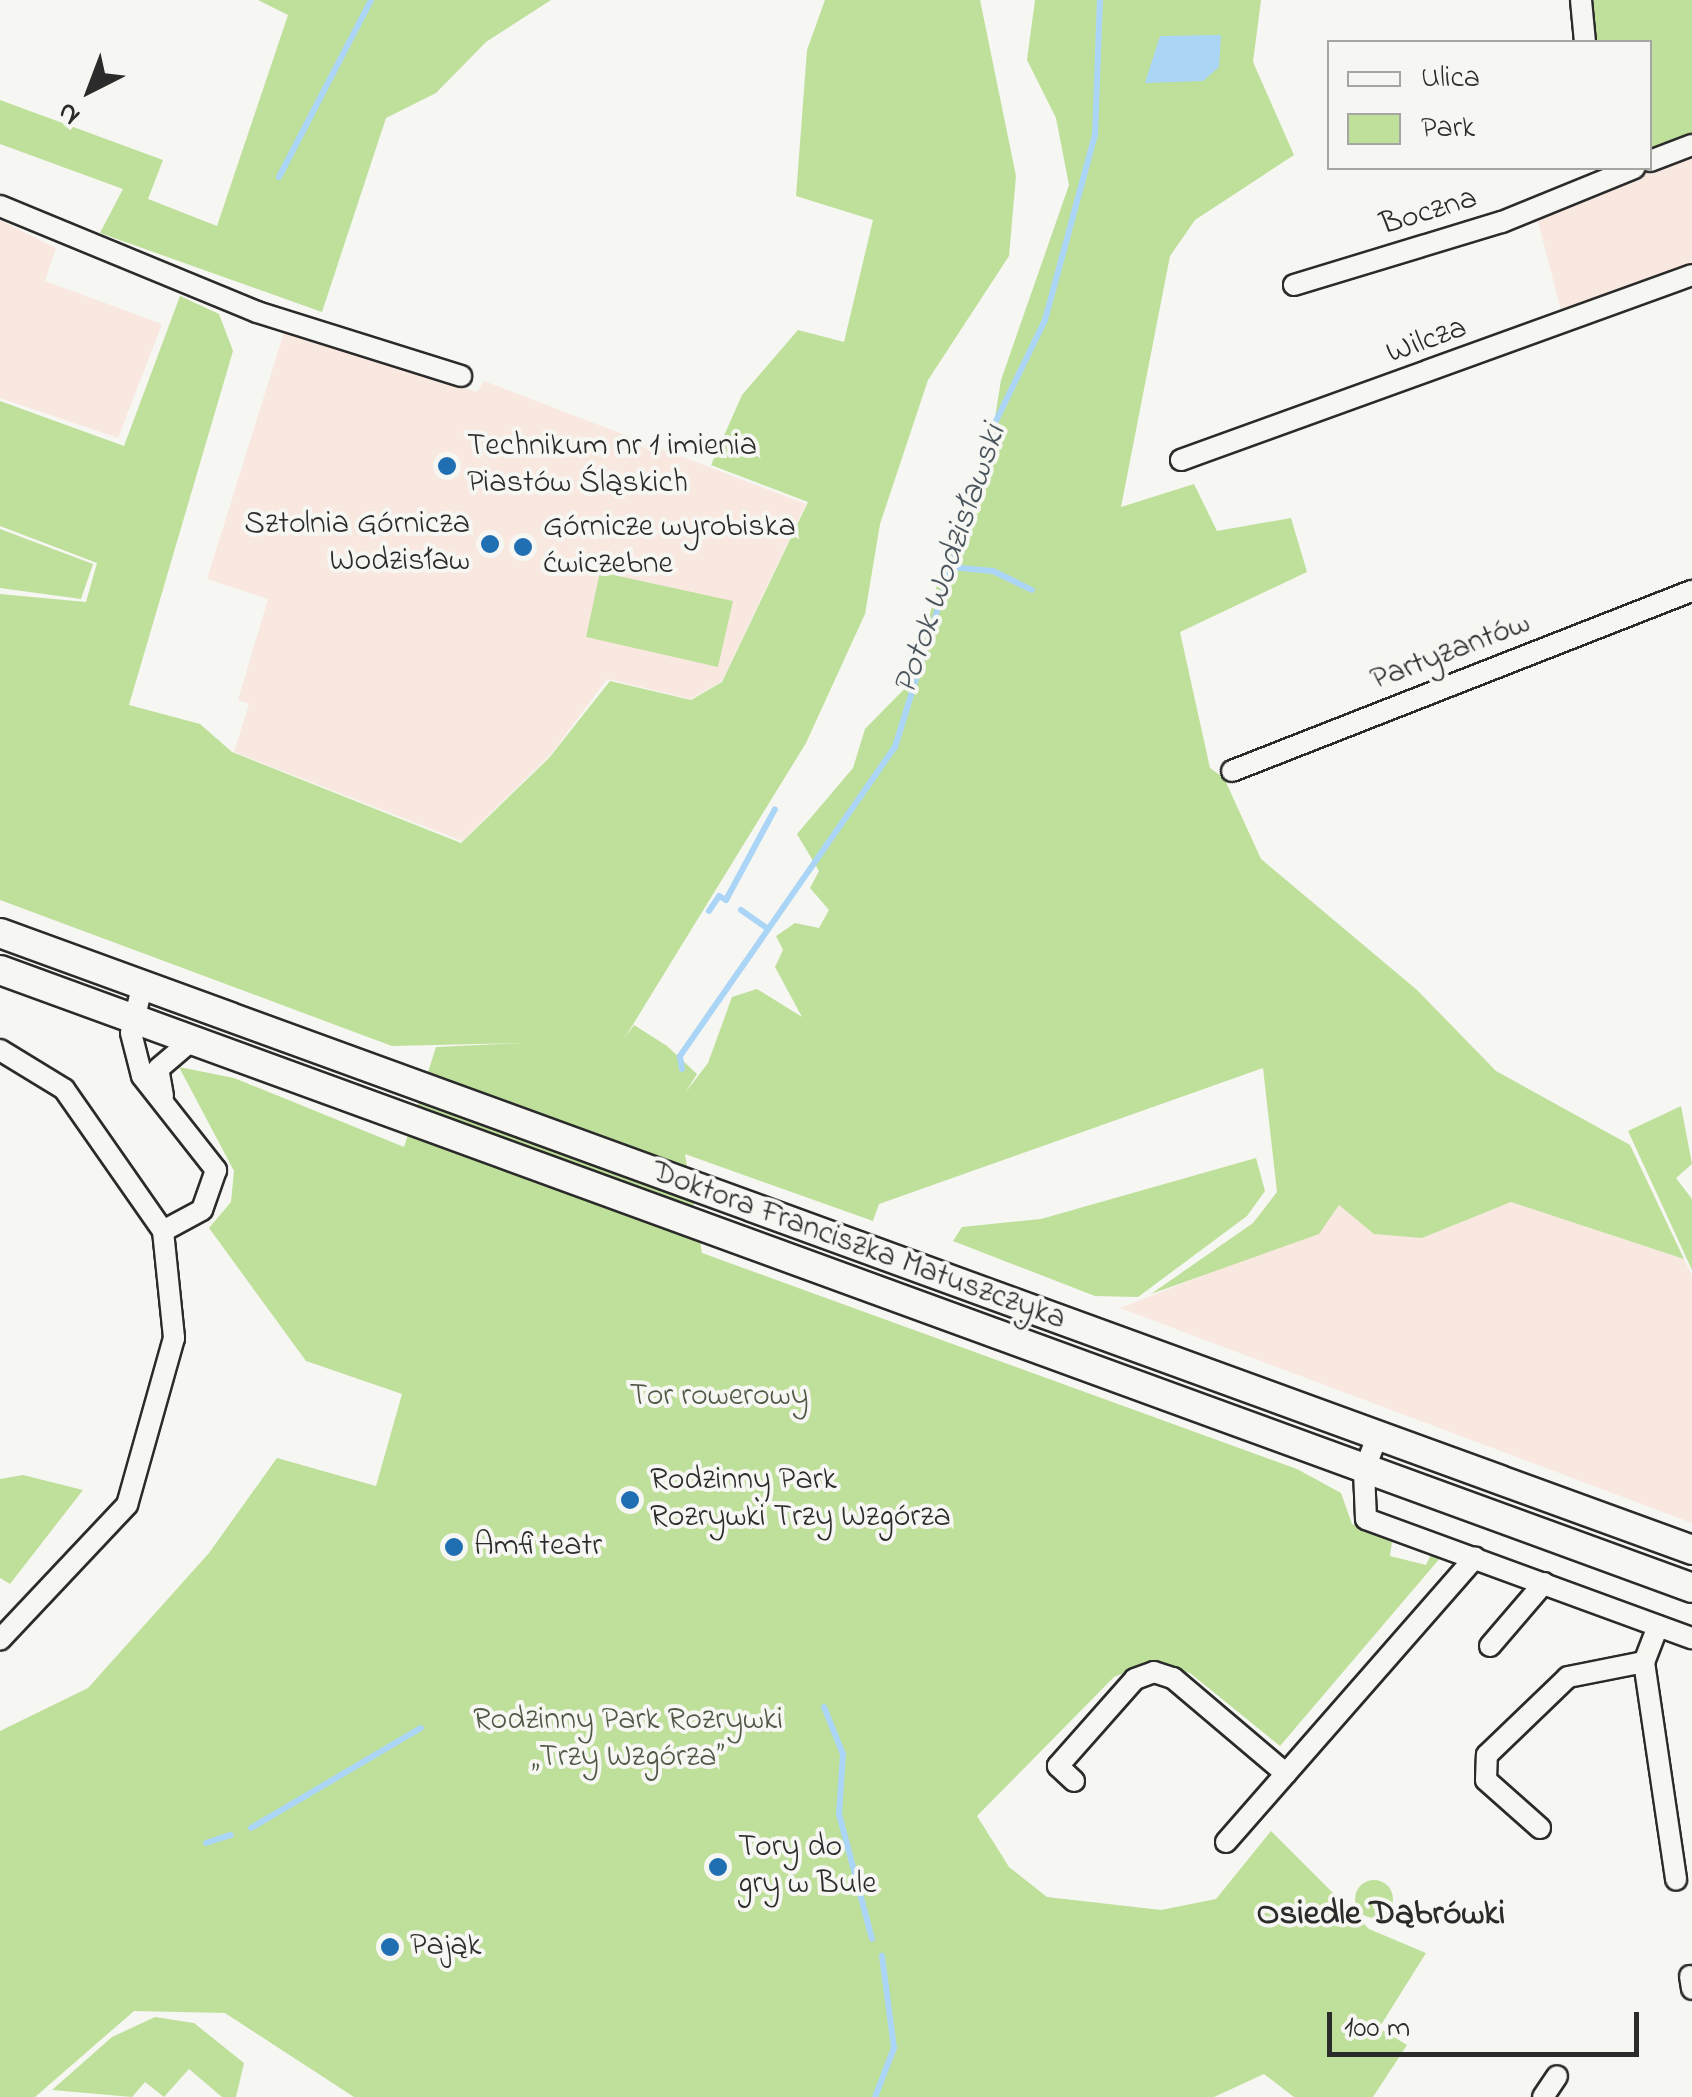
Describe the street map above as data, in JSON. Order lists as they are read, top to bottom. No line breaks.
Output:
{"streets":{"main road":["Doktora Franciszka Matuszczyka"],"street":["Boczna","Wilcza","Partyzantów"]},"districts":["Osiedle Dąbrówki"],"water":["Potok Wodzisławski"],"parks":["Tor rowerowy","Rodzinny Park Rozrywki „Trzy Wzgórza”"],"places":["Technikum nr 1 imienia Piastów Śląskich","Sztolnia Górnicza Wodzisław","Górnicze wyrobiska ćwiczebne","Rodzinny Park Rozrywki Trzy Wzgórza","Amfiteatr","Tory do gry w Bule","Pająk"],"legend":["Ulica","Park"],"scale_bar":"100 m","north":"bottom left"}
